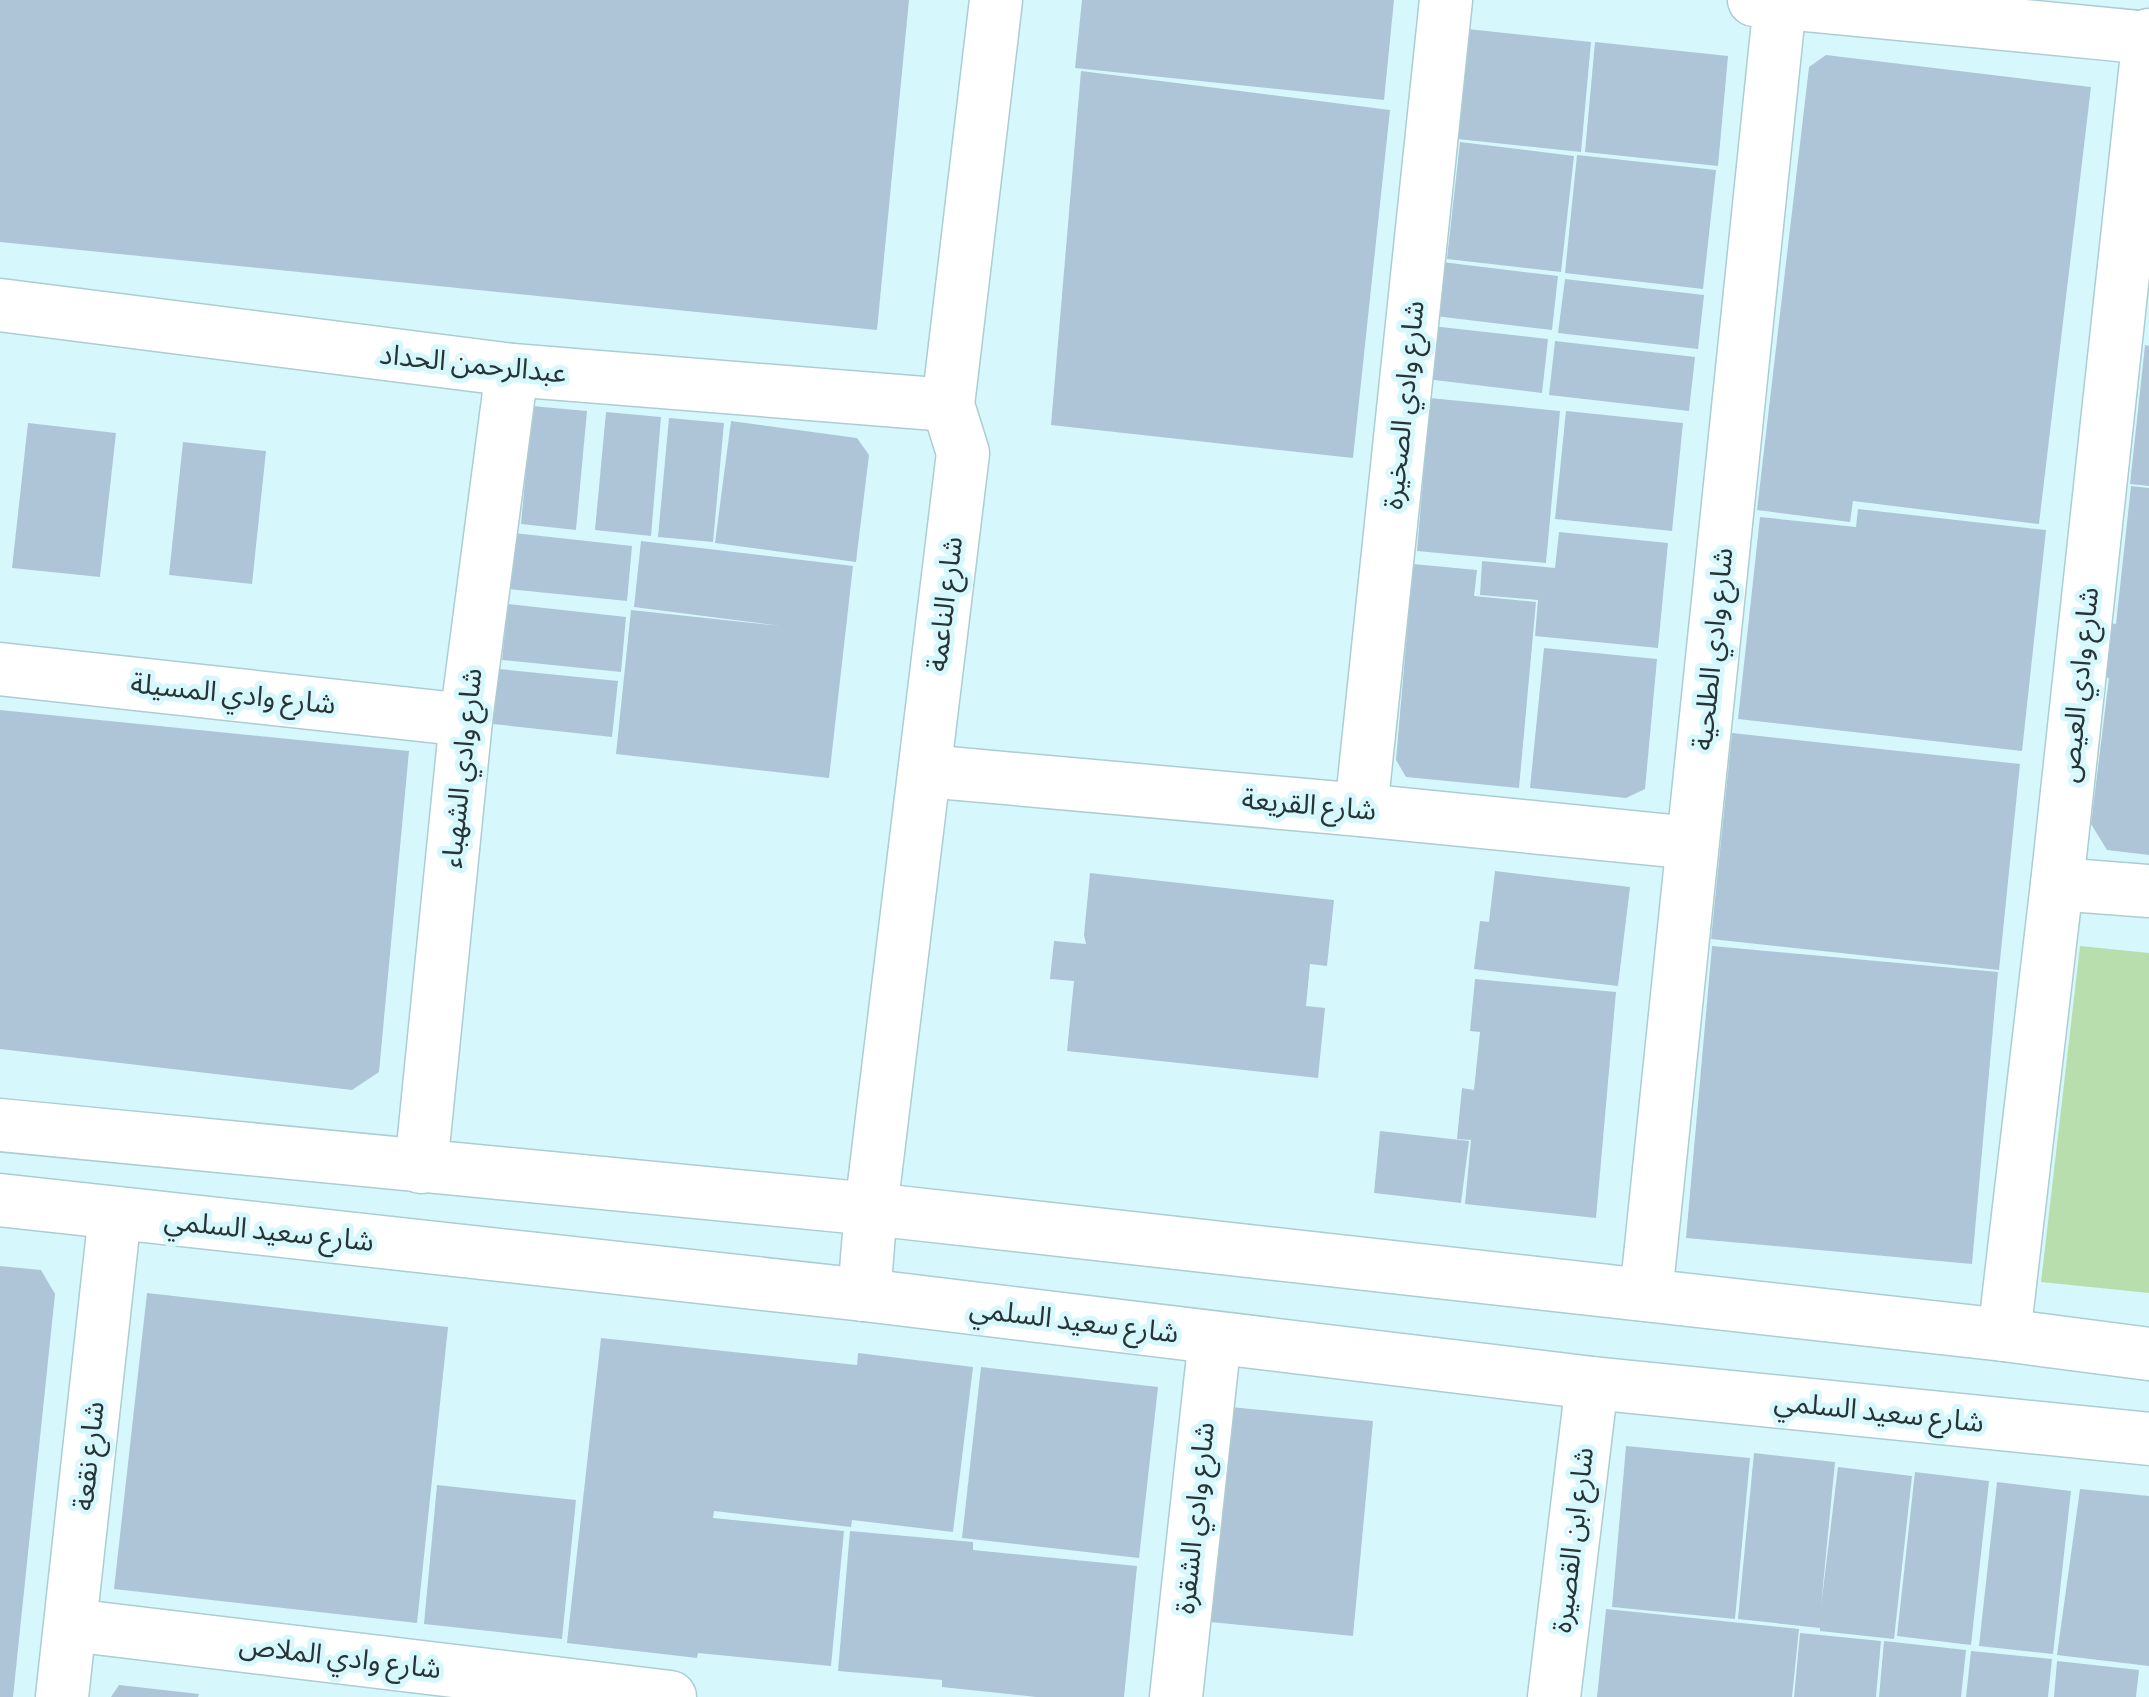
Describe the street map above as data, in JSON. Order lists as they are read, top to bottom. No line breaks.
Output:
{"streets":{"street":["عبدالرحمن الحداد","شارع وادي الصخيرة","شارع الناعمة","شارع وادي الطلحية","شارع وادي العيص","شارع وادي المسيلة","شارع وادي الشهباء","شارع القريعة","شارع سعيد السلمي","شارع نقعة","شارع وادي الشقرة","شارع ابن القصيرة","شارع وادي الملاص"]},"crossings":[["عبدالرحمن الحداد","شارع الناعمة"],["عبدالرحمن الحداد","شارع وادي الشهباء"],["شارع وادي الصخيرة","شارع القريعة"],["شارع الناعمة","شارع القريعة"],["شارع الناعمة","شارع سعيد السلمي"],["شارع وادي الطلحية","شارع القريعة"],["شارع وادي المسيلة","شارع وادي الشهباء"],["شارع سعيد السلمي","شارع نقعة"],["شارع سعيد السلمي","شارع وادي الشقرة"],["شارع سعيد السلمي","شارع ابن القصيرة"],["شارع نقعة","شارع وادي الملاص"]]}
